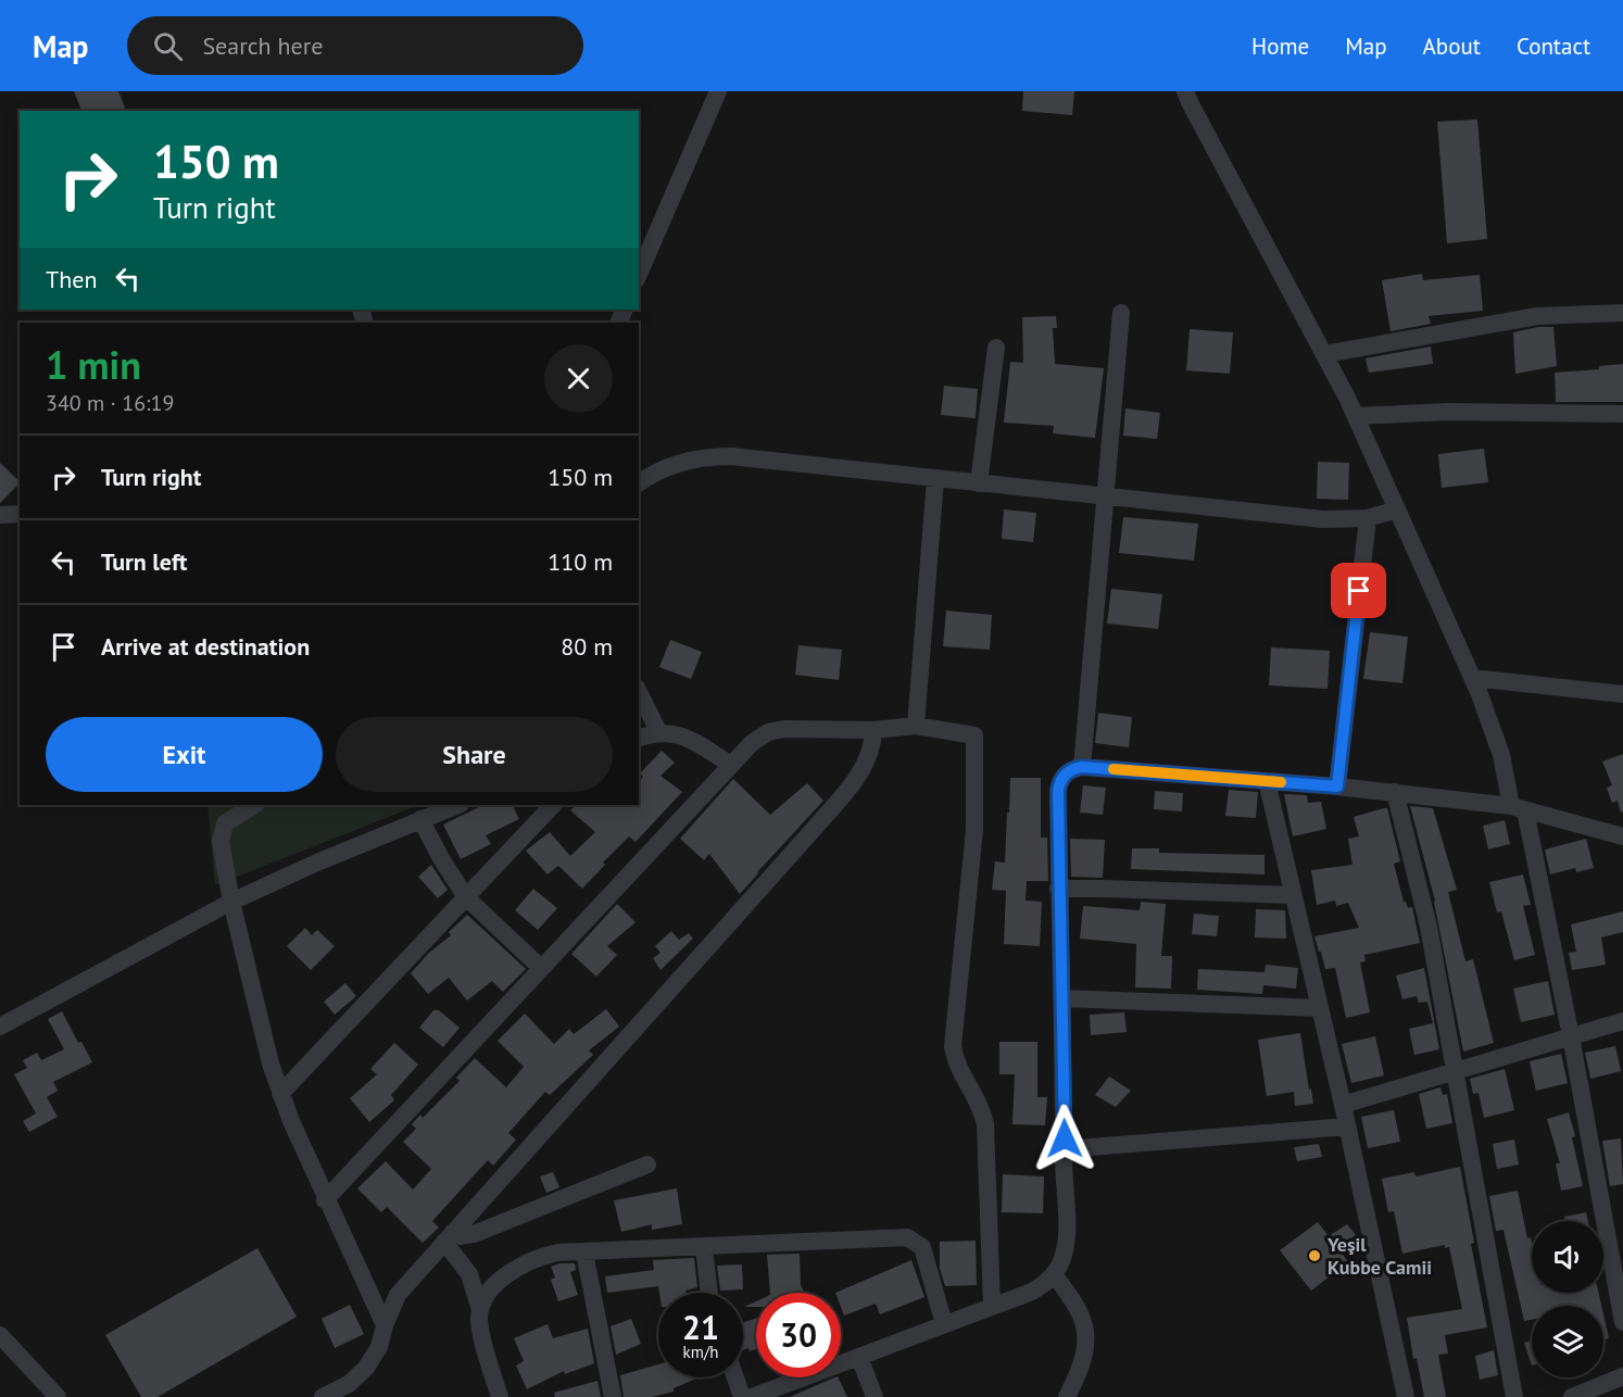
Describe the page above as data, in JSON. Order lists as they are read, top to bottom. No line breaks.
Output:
{"places":["Yeşil Kubbe Camii"],"page":{"header":"Map","search":"Search here","nav":["Home","Map","About","Contact"],"turn":["150 m","Turn right"],"then":"Then","heading":["1 min","340 m · 16:19"],"list":[{"name":"Turn right","value":"150 m"},{"name":"Turn left","value":"110 m"},{"name":"Arrive at destination","value":"80 m"}],"buttons":["Exit","Share"],"speed":"21 km/h","limit":"30"}}
